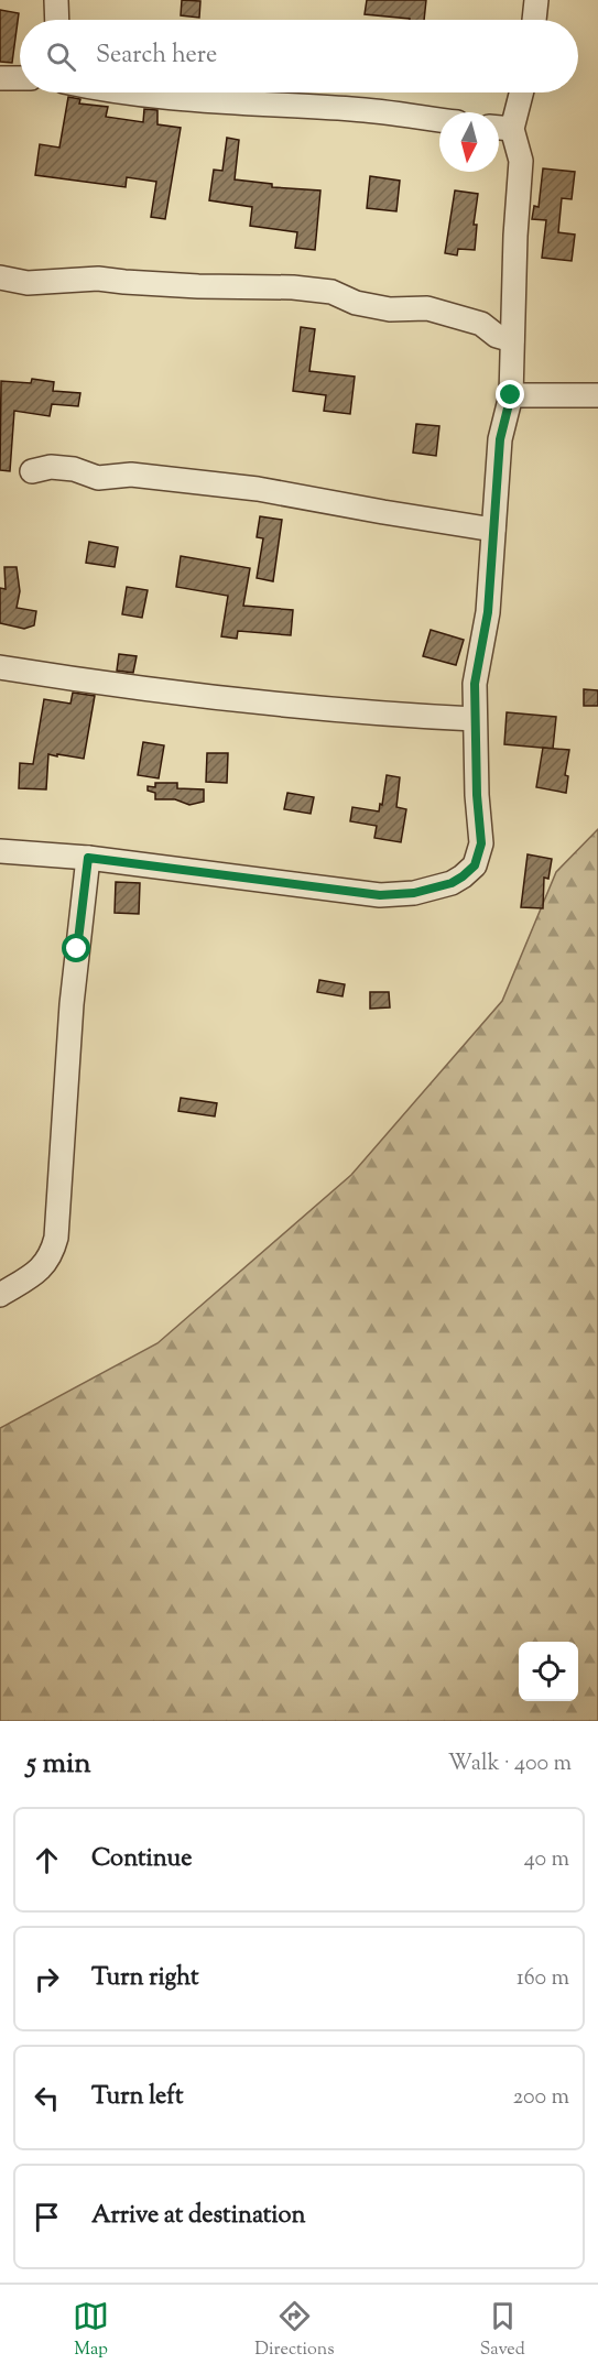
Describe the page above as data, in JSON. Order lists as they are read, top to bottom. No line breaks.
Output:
{"north":"bottom","page":{"search":"Search here","heading":["5 min","Walk · 400 m"],"list":[["Continue","40 m"],["Turn right","160 m"],["Turn left","200 m"],"Arrive at destination"],"nav":["Map","Directions","Saved"]}}
